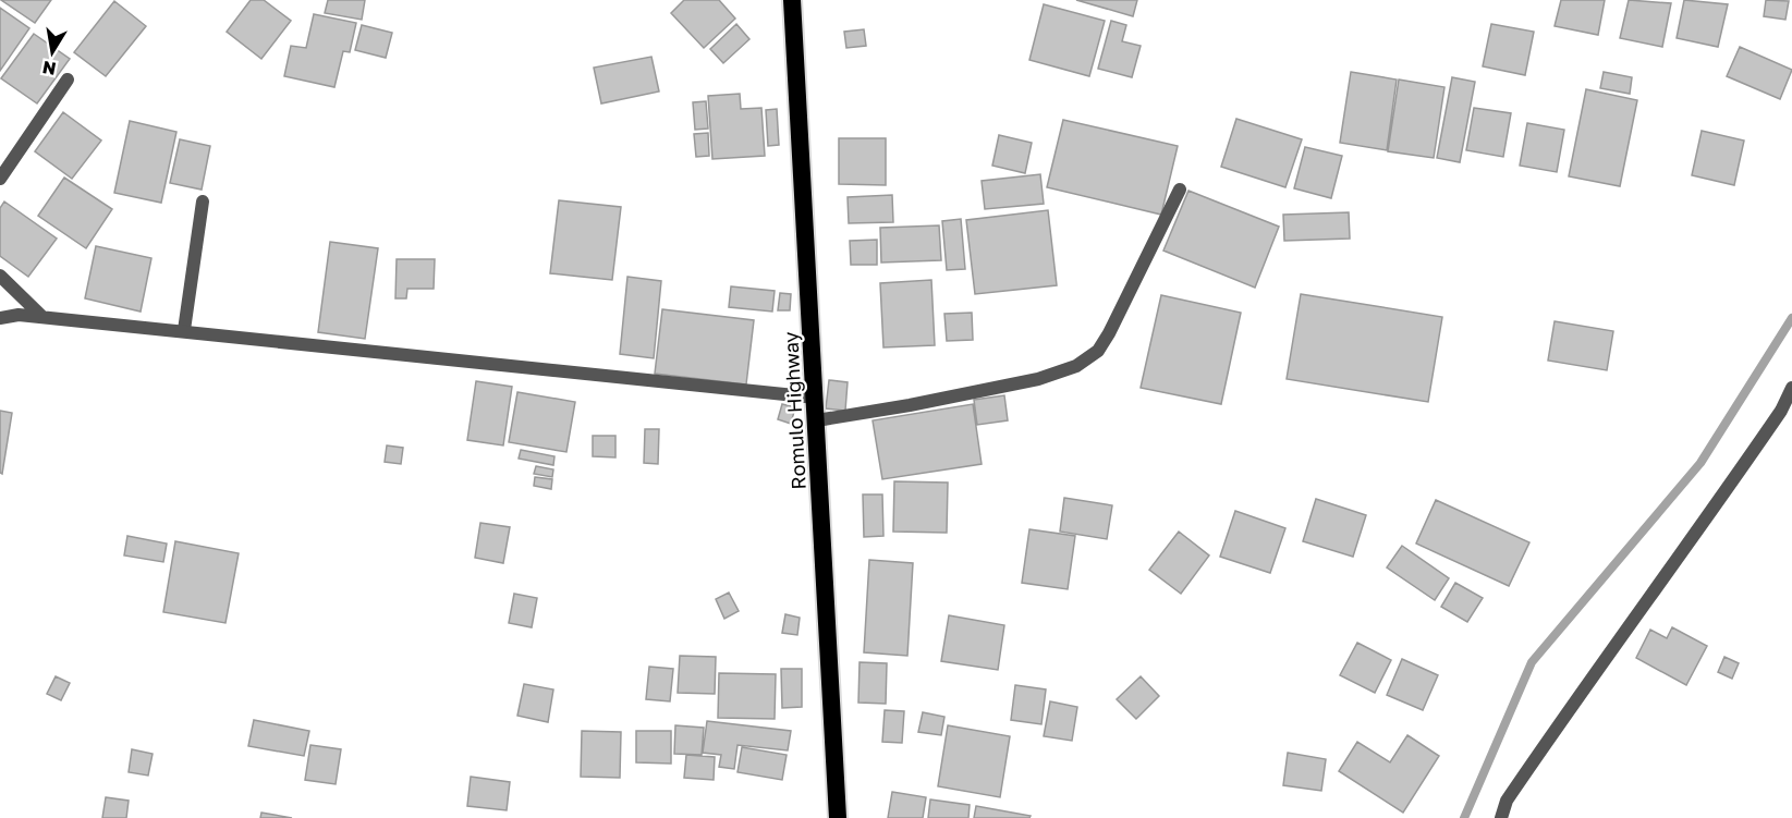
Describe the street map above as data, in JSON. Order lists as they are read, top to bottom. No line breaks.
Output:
{"streets":{"highway":["Romulo Highway"]},"north":"bottom"}
